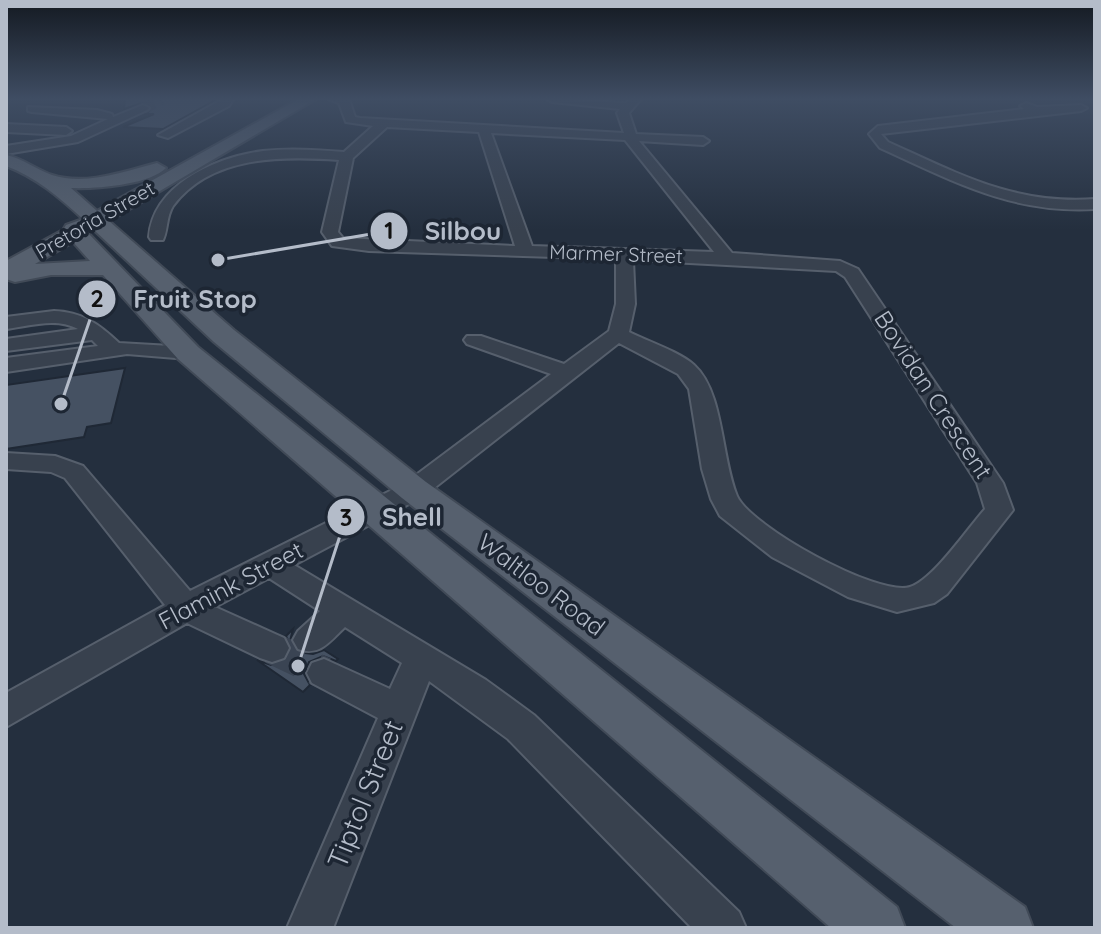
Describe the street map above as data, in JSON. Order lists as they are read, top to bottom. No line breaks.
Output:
{"streets":{"main road":["Pretoria Street","Waltloo Road"],"street":["Marmer Street","Bovidan Crescent","Flamink Street","Tiptol Street"]},"crossings":[["Pretoria Street","Waltloo Road"],["Marmer Street","Bovidan Crescent"],["Bovidan Crescent","Flamink Street"],["Waltloo Road","Flamink Street"]],"places":["Silbou","Fruit Stop","Shell"]}
